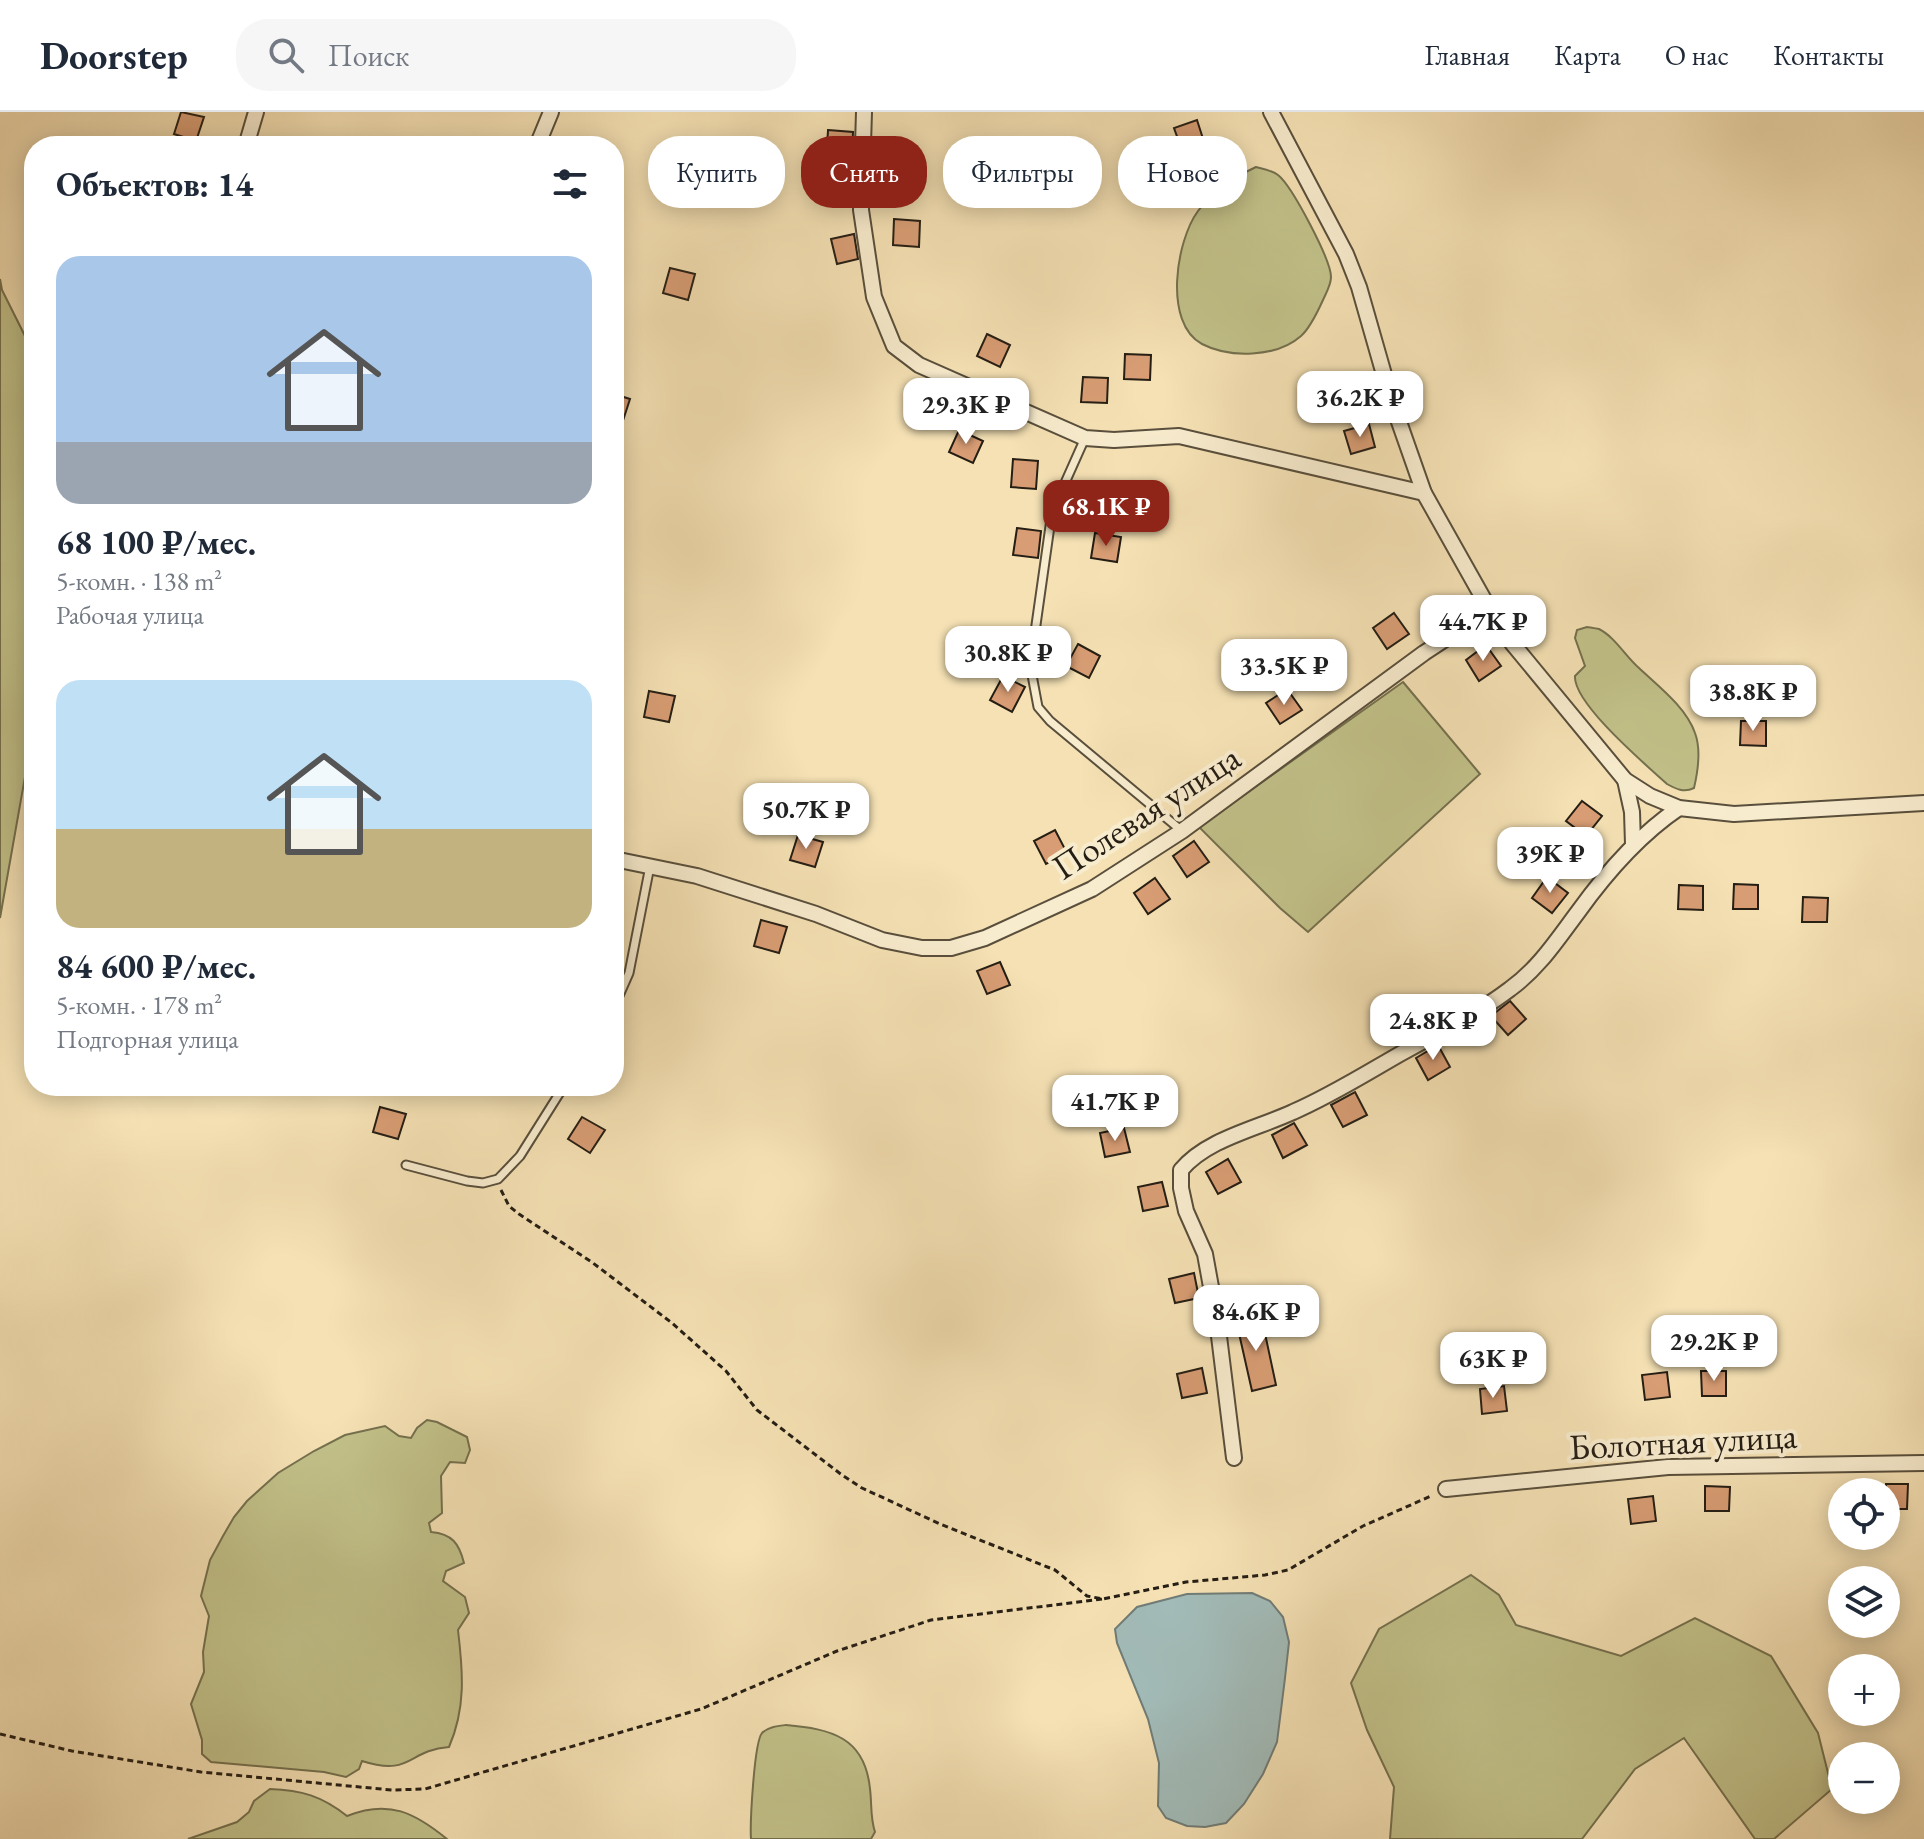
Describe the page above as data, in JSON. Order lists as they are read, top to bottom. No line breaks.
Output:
{"streets":{"street":["Полевая улица","Болотная улица"]},"page":{"header":"Doorstep","search":"Поиск","nav":["Главная","Карта","О нас","Контакты"],"chip":["Купить","Снять","Фильтры","Новое"],"heading":"Объектов: 14","list":[{"name":"68 100 ₽/мес.","note":"5-комн. · 138 m² · Рабочая улица"},{"name":"84 600 ₽/мес.","note":"5-комн. · 178 m² · Подгорная улица"}],"price":["36.2K ₽","29.3K ₽","68.1K ₽","44.7K ₽","30.8K ₽","33.5K ₽","38.8K ₽","50.7K ₽","39K ₽","24.8K ₽","41.7K ₽","84.6K ₽","29.2K ₽","63K ₽"],"map_buttons":["+","−"]}}
